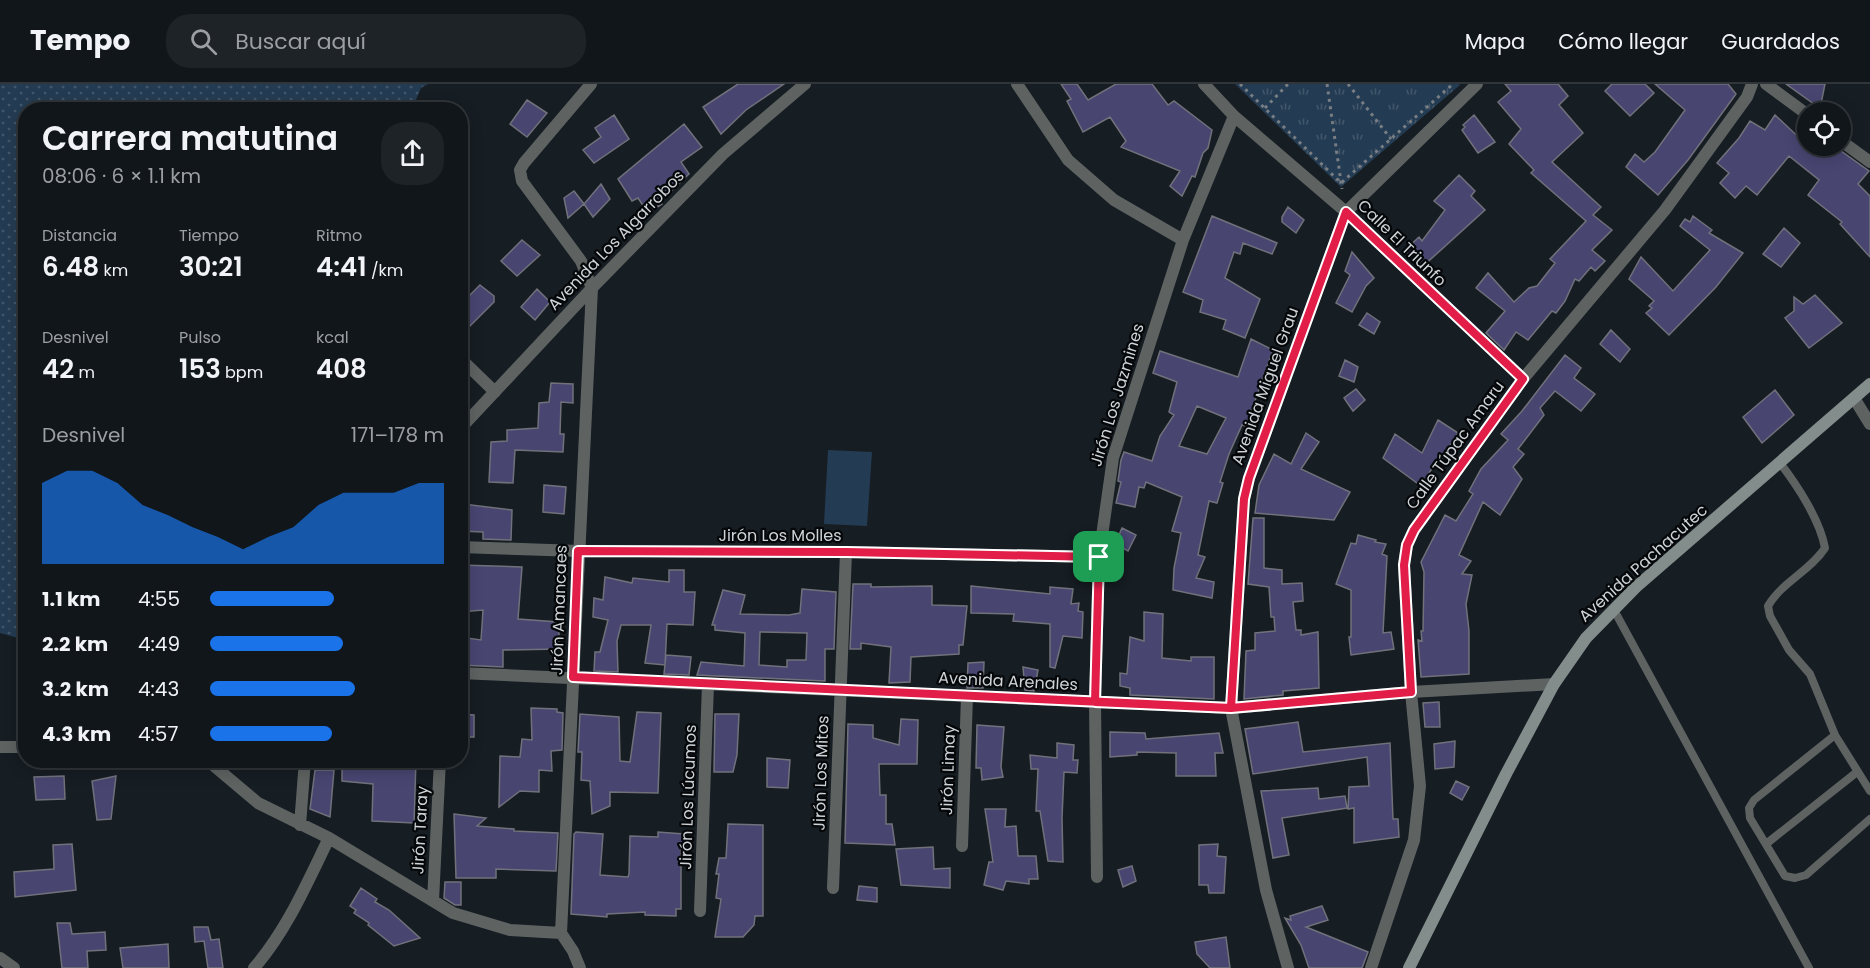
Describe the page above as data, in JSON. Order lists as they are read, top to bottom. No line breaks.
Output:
{"streets":{"main road":["Avenida Pachacutec"],"street":["Avenida Los Algarrobos","Calle El Triunfo","Avenida Miguel Grau","Jirón Los Jazmines","Calle Túpac Amaru","Jirón Los Molles","Jirón Amancaes","Avenida Arenales","Jirón Limay","Jirón Los Mitos","Jirón Los Lúcumos","Jirón Taray"]},"crossings":[["Avenida Los Algarrobos","Jirón Amancaes"],["Calle El Triunfo","Avenida Miguel Grau"],["Calle El Triunfo","Jirón Los Jazmines"],["Calle El Triunfo","Calle Túpac Amaru"],["Avenida Miguel Grau","Avenida Arenales"],["Jirón Los Jazmines","Jirón Los Molles"],["Jirón Los Jazmines","Avenida Arenales"],["Calle Túpac Amaru","Avenida Arenales"],["Jirón Los Molles","Jirón Amancaes"],["Jirón Los Molles","Jirón Los Mitos"],["Avenida Pachacutec","Avenida Arenales"],["Jirón Amancaes","Avenida Arenales"],["Avenida Arenales","Jirón Limay"],["Avenida Arenales","Jirón Los Mitos"],["Avenida Arenales","Jirón Los Lúcumos"]],"page":{"header":"Tempo","search":"Buscar aquí","nav":["Mapa","Cómo llegar","Guardados"],"heading":["Carrera matutina","08:06 · 6 × 1.1 km"],"stats":[["Distancia","6.48 km"],["Tiempo","30:21"],["Ritmo","4:41 /km"],["Desnivel","42 m"],["Pulso","153 bpm"],["kcal","408"]],"chart":["Desnivel","171–178 m"],"list":[{"name":"1.1 km","note":"4:55"},{"name":"2.2 km","note":"4:49"},{"name":"3.2 km","note":"4:43"},{"name":"4.3 km","note":"4:57"}]}}
